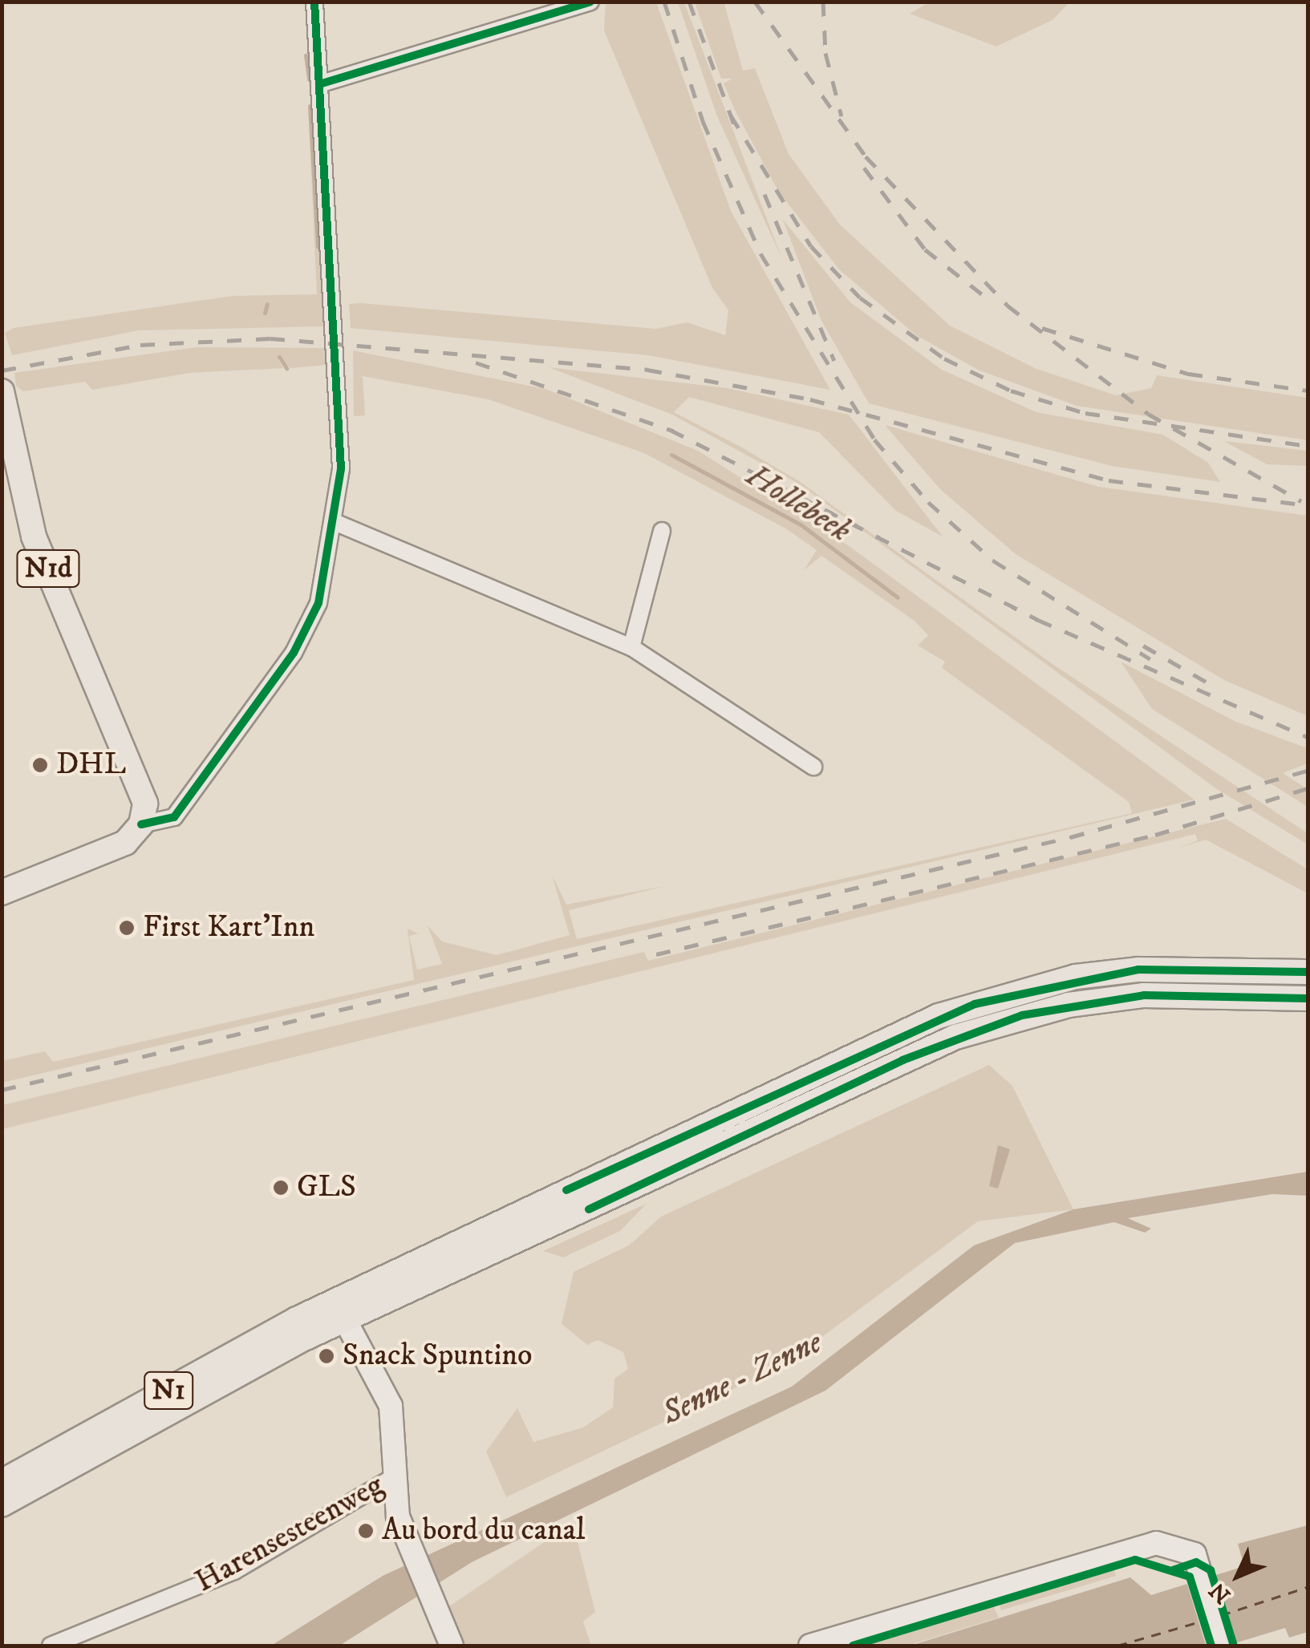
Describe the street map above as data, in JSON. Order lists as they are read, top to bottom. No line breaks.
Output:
{"streets":{"main road":["N1d","N1"],"street":["Harensesteenweg"]},"water":["Hollebeek","Senne - Zenne"],"places":["DHL","First Kart'Inn","GLS","Snack Spuntino","Au bord du canal"],"north":"bottom left"}
